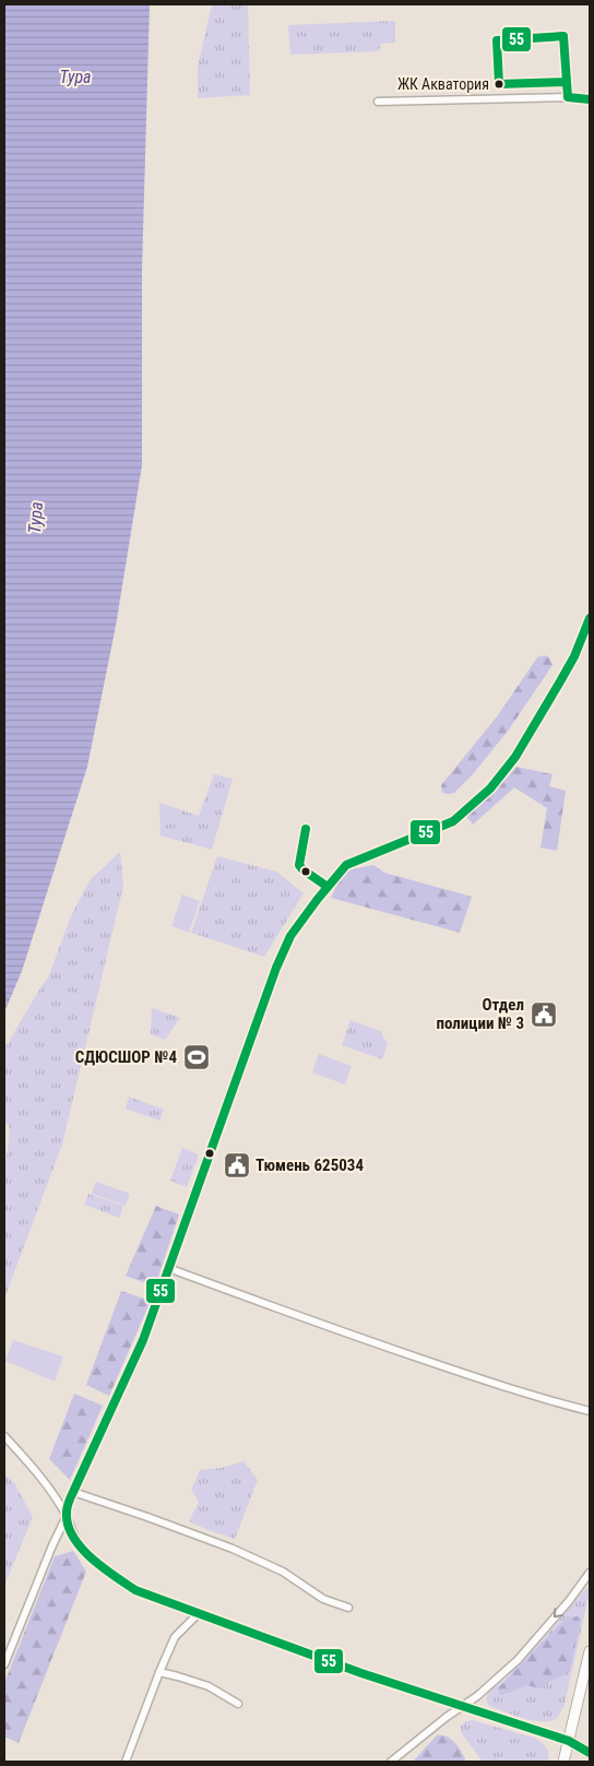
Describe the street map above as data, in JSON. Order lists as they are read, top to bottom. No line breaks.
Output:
{"water":["Тура"],"places":{"other":["ЖК Акватория"],"public building":["Отдел полиции № 3","Тюмень 625034"],"sports":["СДЮСШОР №4"]},"lines":["transit line 55"]}
